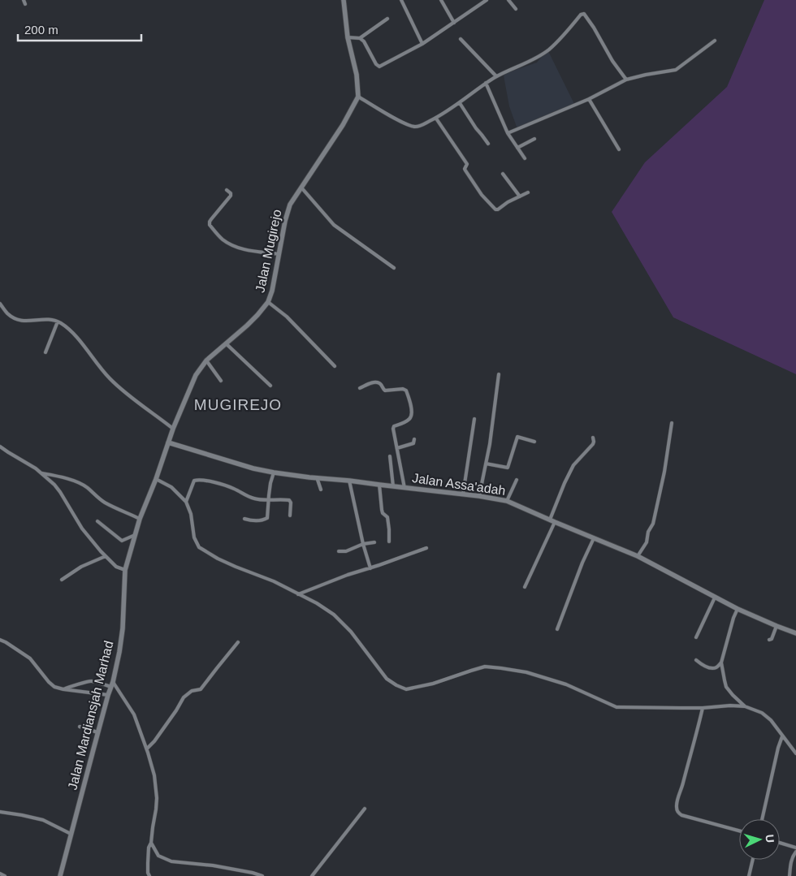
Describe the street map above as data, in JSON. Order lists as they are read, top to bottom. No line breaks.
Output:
{"streets":{"street":["Jalan Mugirejo","Jalan Assa'adah","Jalan Mardiansjah Marhad"]},"crossings":[["Jalan Mugirejo","Jalan Assa'adah"],["Jalan Mugirejo","Jalan Mardiansjah Marhad"],["Jalan Assa'adah","Jalan Mardiansjah Marhad"]],"districts":["MUGIREJO"],"scale_bar":"200 m","north":"right"}
